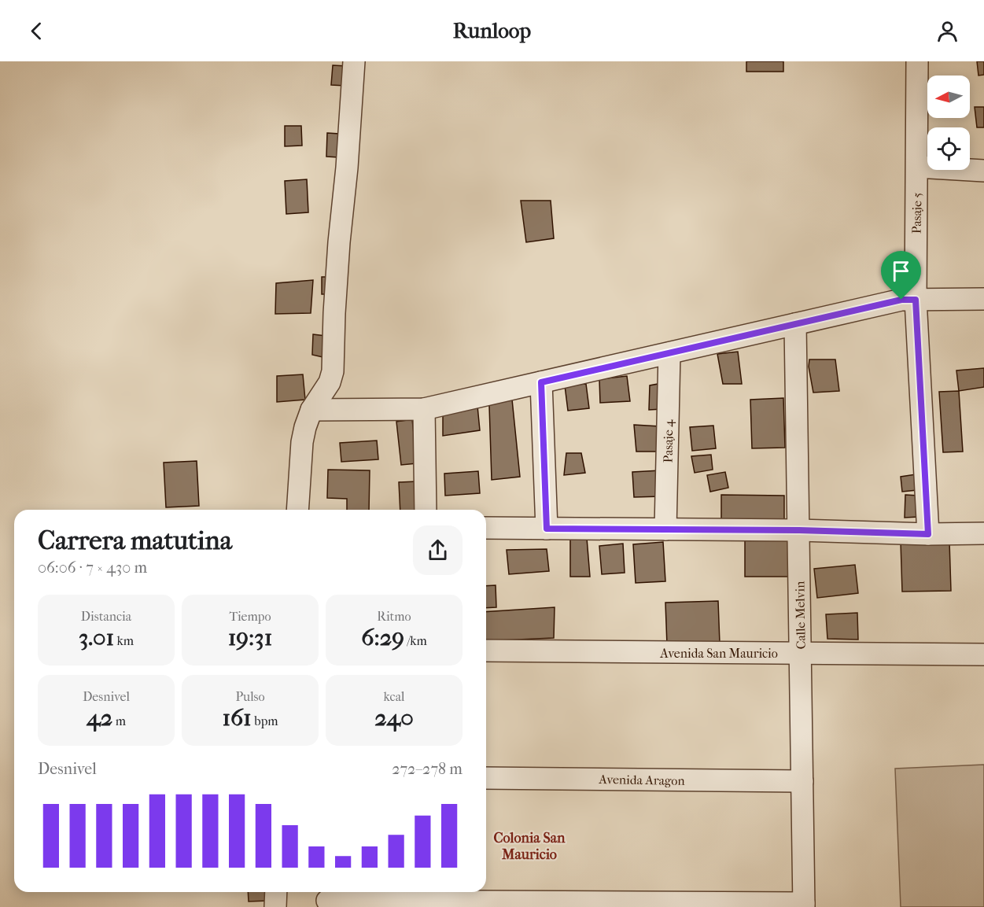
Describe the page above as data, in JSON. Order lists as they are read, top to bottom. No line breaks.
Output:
{"streets":{"street":["Pasaje 5","Pasaje 4","Calle Melvin","Avenida San Mauricio","Avenida Aragon"]},"crossings":[["Calle Melvin","Avenida San Mauricio"],["Calle Melvin","Avenida Aragon"]],"districts":["Colonia San Mauricio"],"north":"left","page":{"header":"Runloop","heading":["Carrera matutina","06:06 · 7 × 430 m"],"stats":[["Distancia","3.01 km"],["Tiempo","19:31"],["Ritmo","6:29 /km"],["Desnivel","42 m"],["Pulso","161 bpm"],["kcal","240"]],"chart":["Desnivel","272–278 m"]}}
